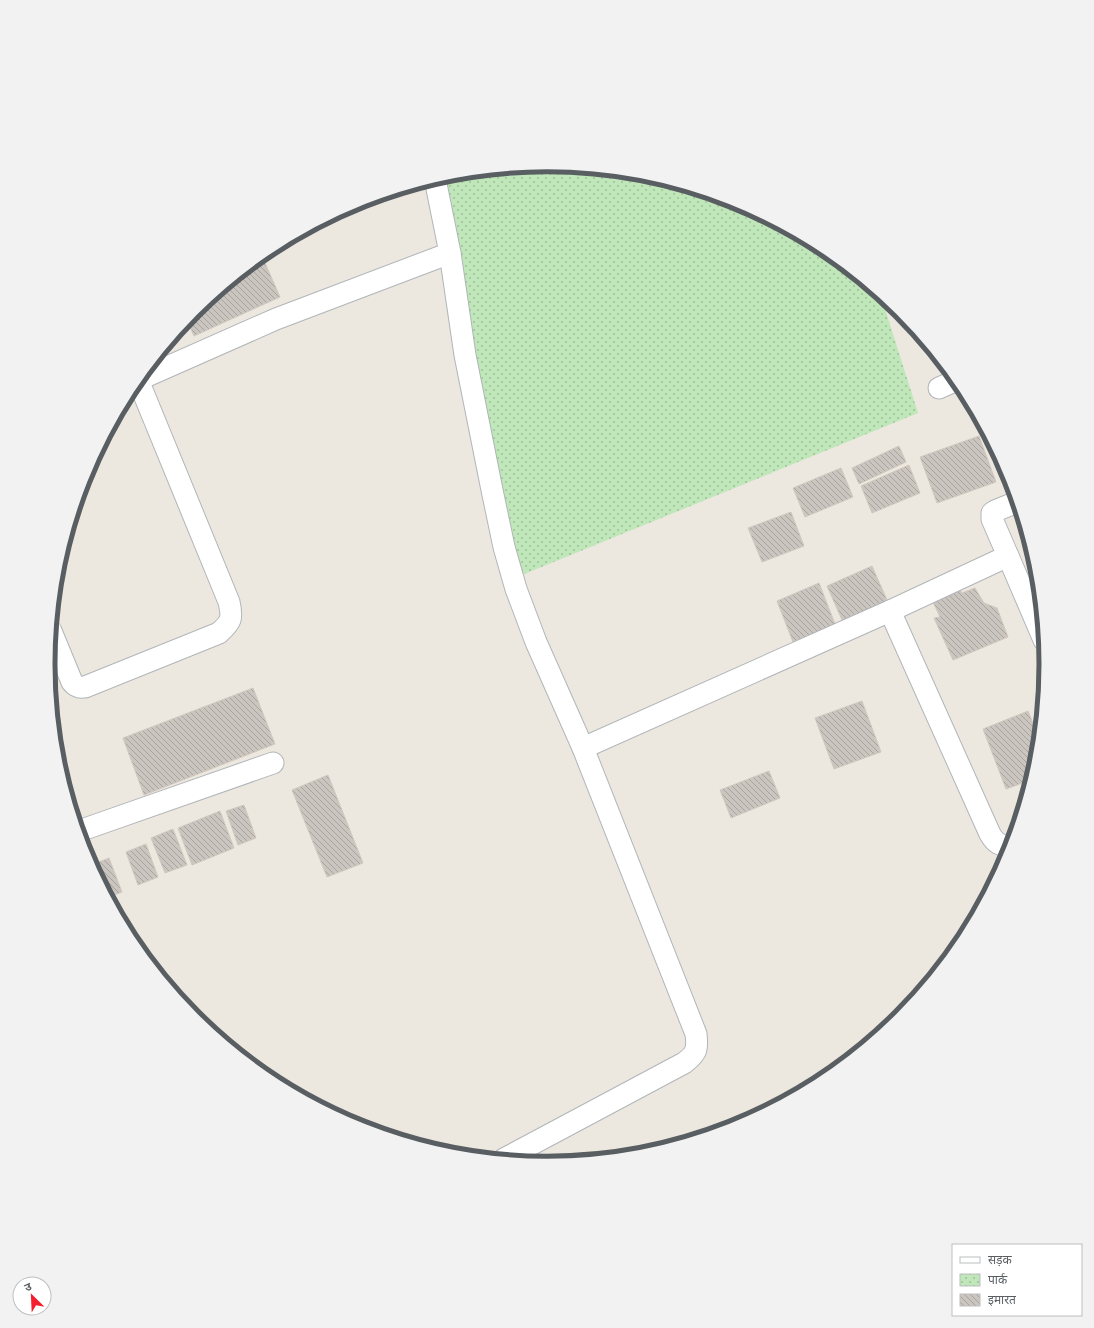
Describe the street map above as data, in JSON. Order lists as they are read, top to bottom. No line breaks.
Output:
{"legend":["सड़क","पार्क","इमारत"],"north":"top left"}
